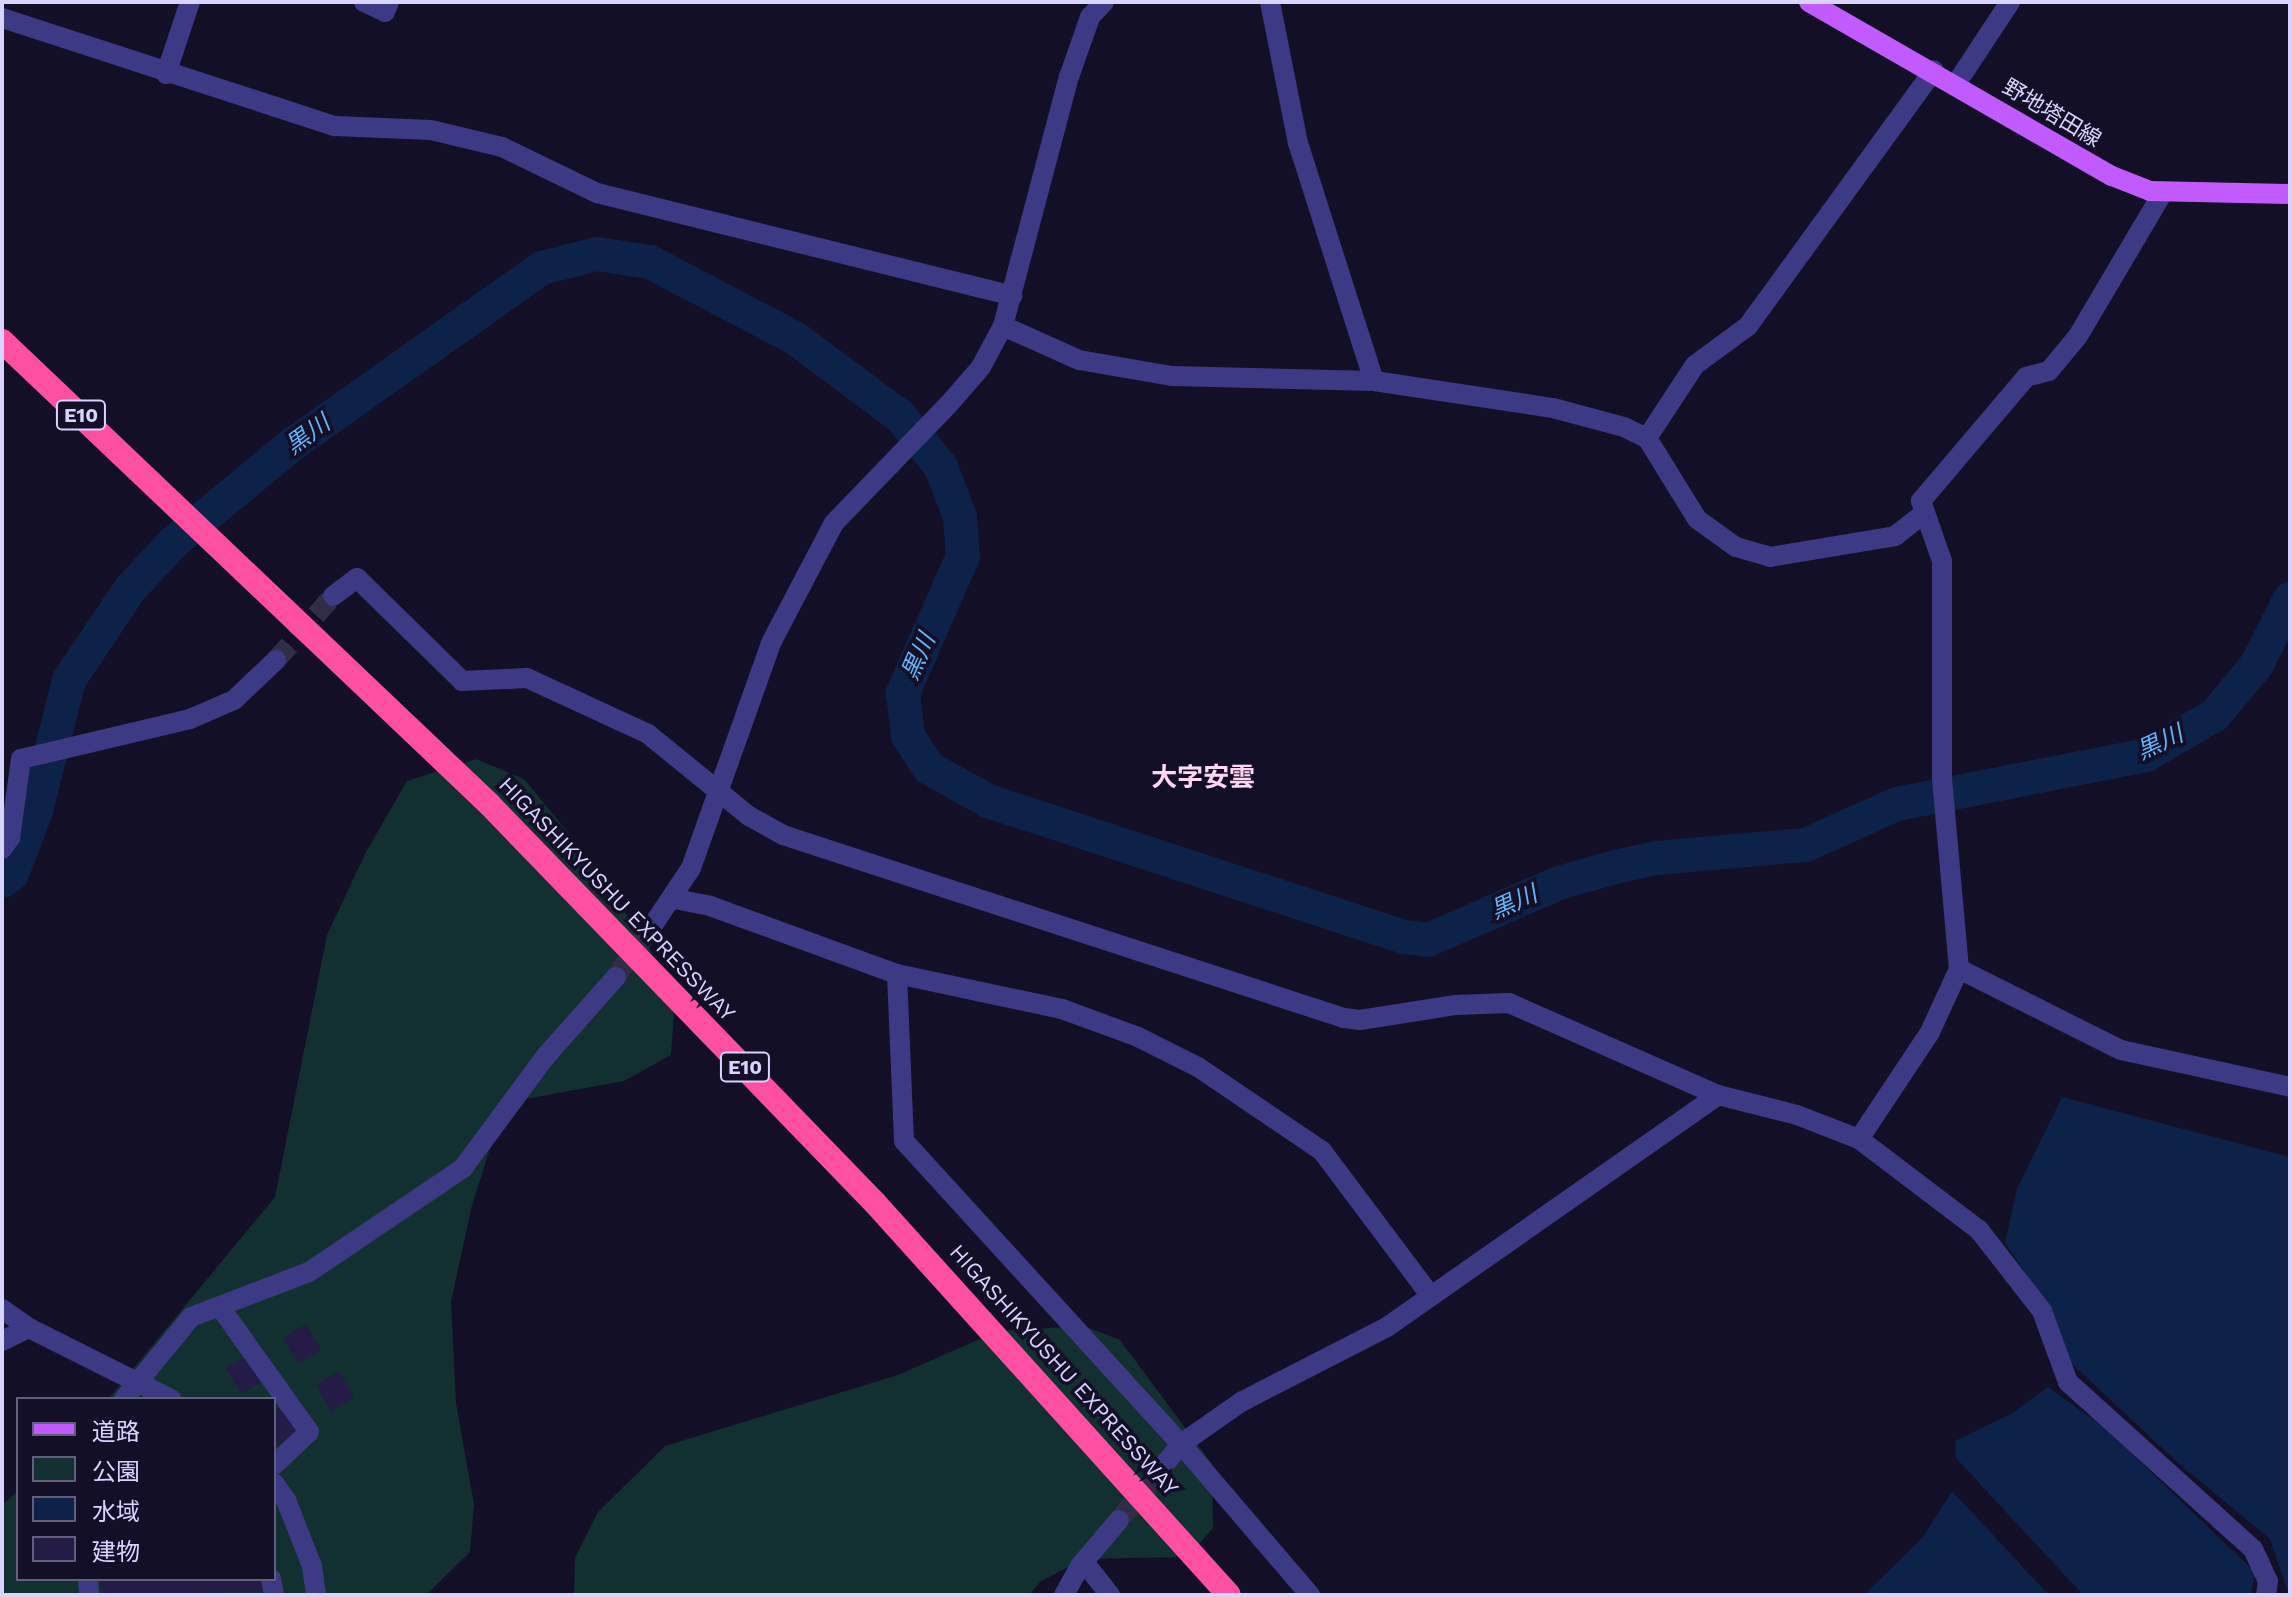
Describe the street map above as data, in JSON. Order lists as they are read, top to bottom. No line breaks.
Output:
{"streets":{"highway":["E10","HIGASHIKYUSHU EXPRESSWAY"],"main road":["野地塔田線"]},"districts":["大字安雲"],"water":["黒川"],"legend":["道路","公園","水域","建物"]}
